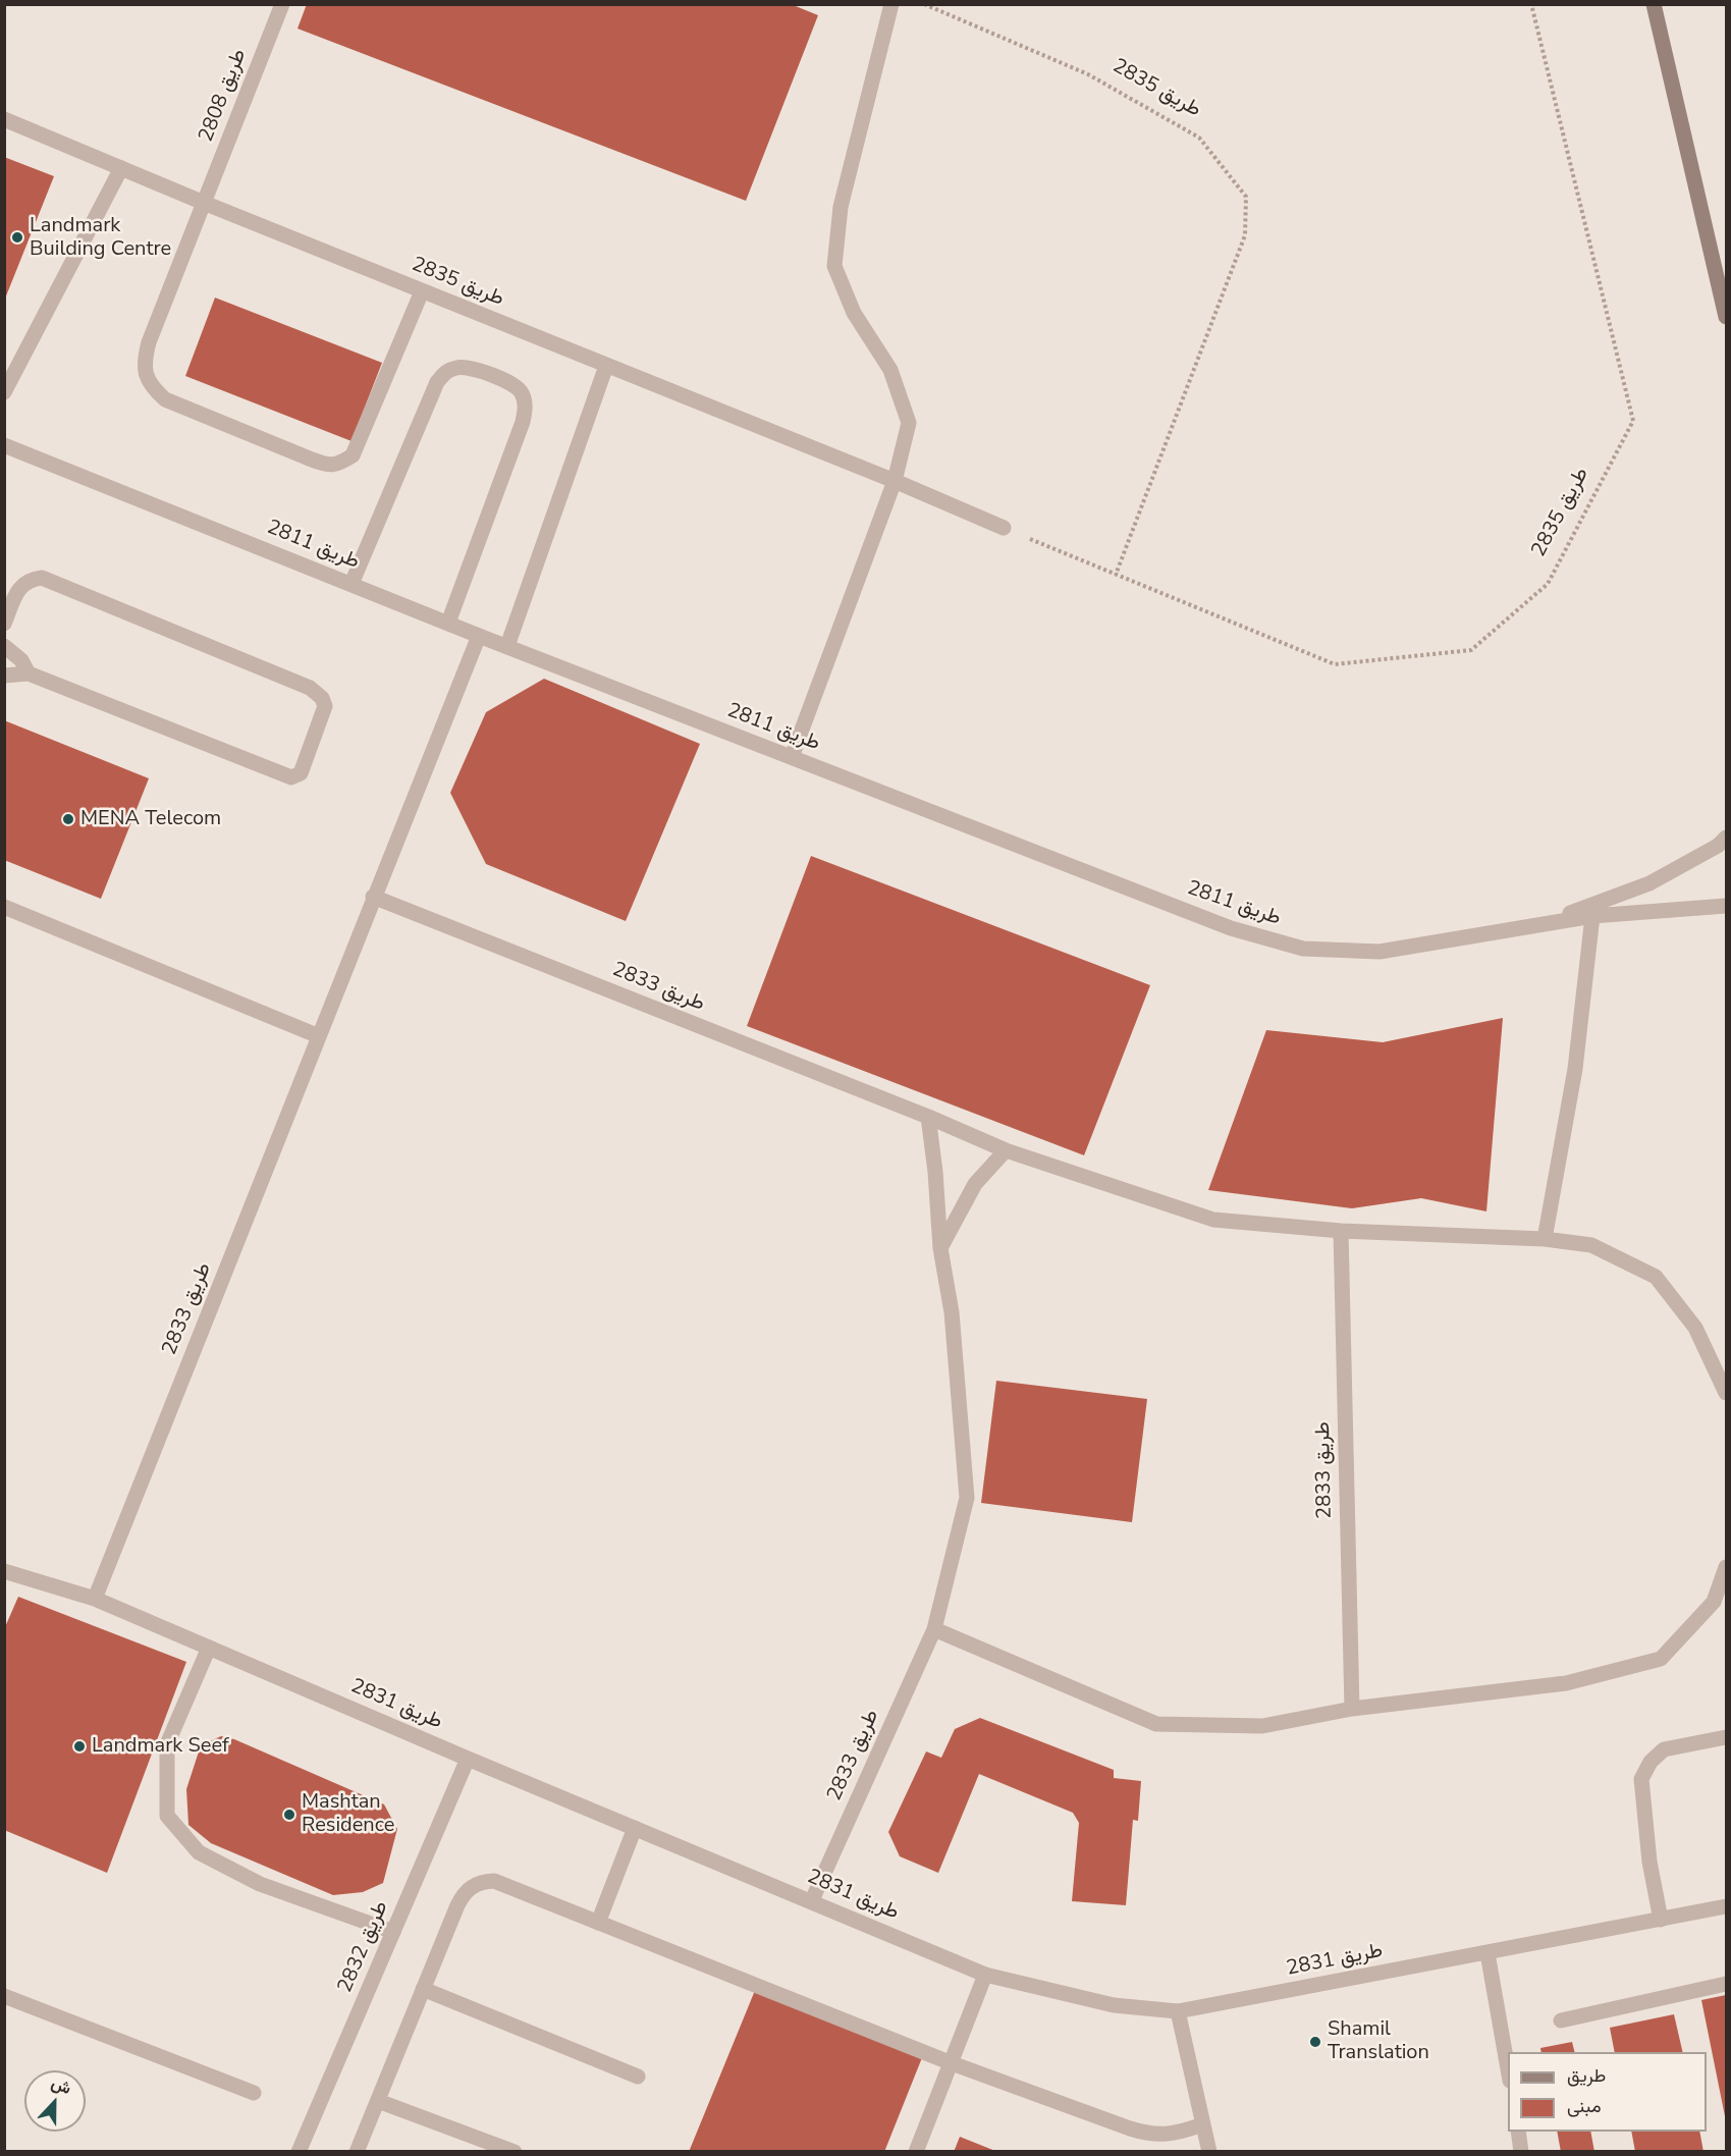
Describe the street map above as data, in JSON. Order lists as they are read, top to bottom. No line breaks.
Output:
{"streets":{"street":["طريق 2835","طريق 2808","طريق 2811","طريق 2833","طريق 2831","طريق 2832"]},"crossings":[["طريق 2835","طريق 2808"],["طريق 2811","طريق 2833"],["طريق 2833","طريق 2831"],["طريق 2831","طريق 2832"]],"places":["Landmark Building Centre","MENA Telecom","Landmark Seef","Mashtan Residence","Shamil Translation"],"legend":["طريق","مبنى"],"north":"top"}
